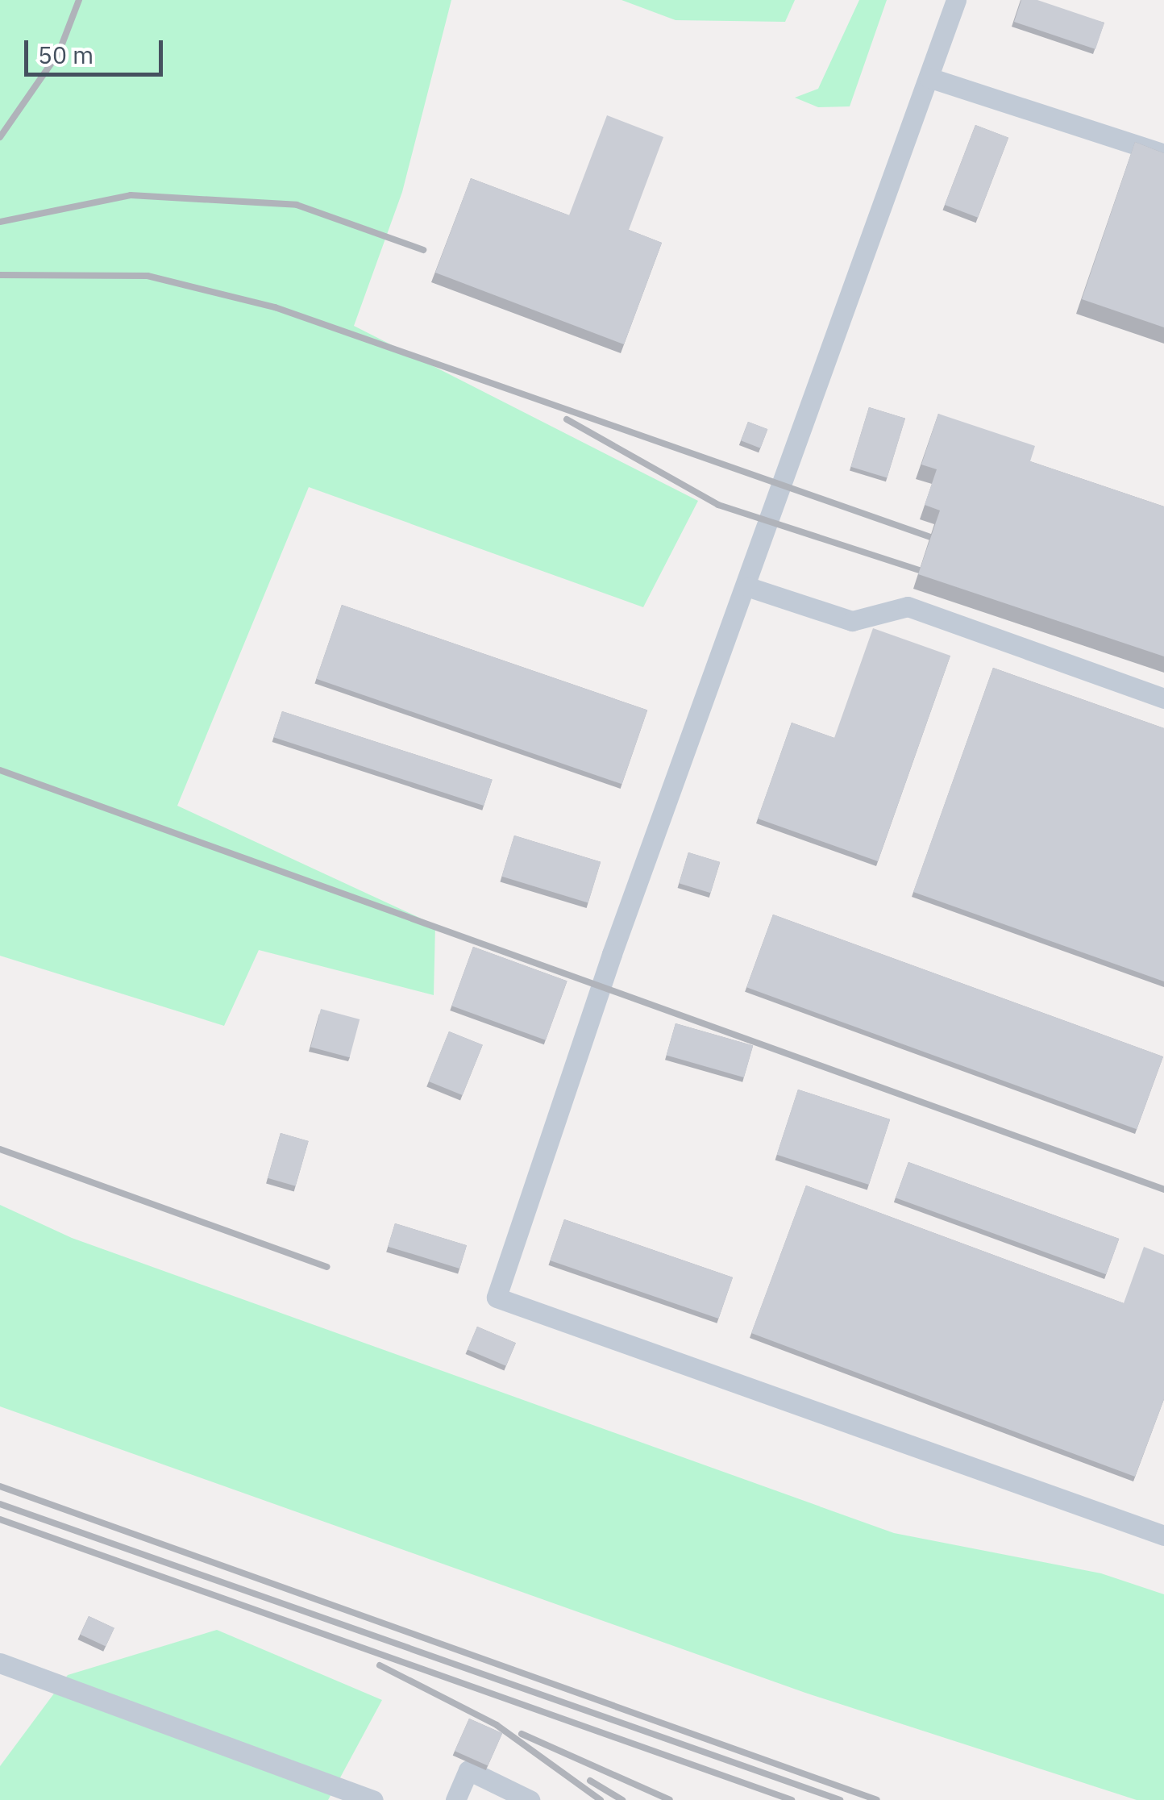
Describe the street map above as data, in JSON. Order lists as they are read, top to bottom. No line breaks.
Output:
{"scale_bar":"50 m"}
